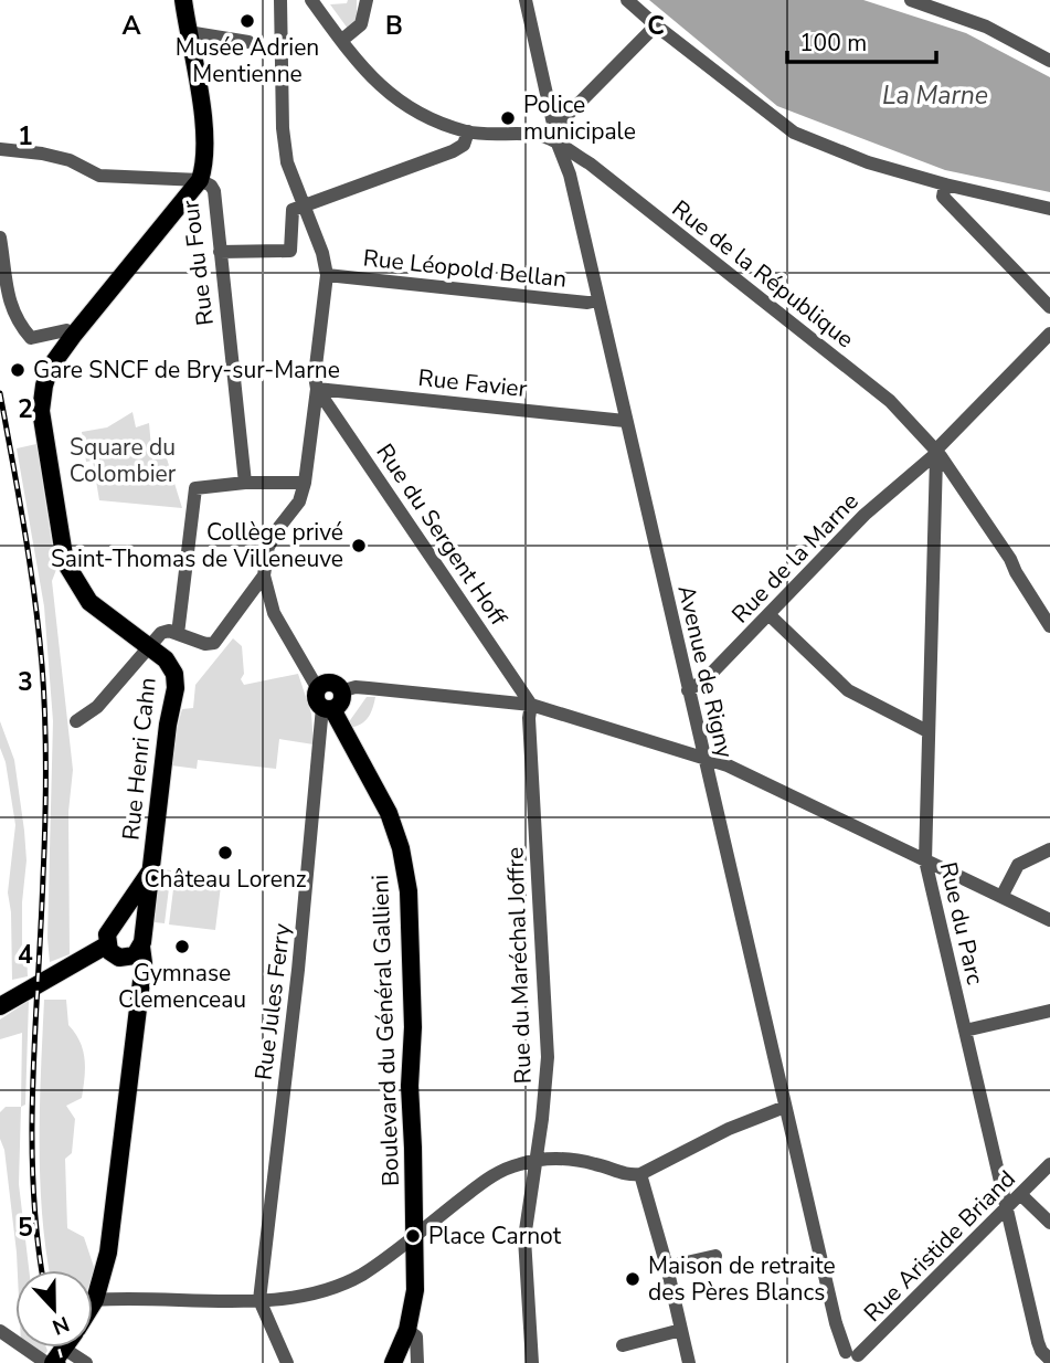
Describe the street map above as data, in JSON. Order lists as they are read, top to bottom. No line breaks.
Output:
{"streets":{"main road":["Rue du Four","Rue Henri Cahn","Boulevard du Général Gallieni"],"street":["Rue Léopold Bellan","Rue de la République","Rue Favier","Rue du Sergent Hoff","Rue de la Marne","Avenue de Rigny","Rue du Parc","Rue du Maréchal Joffre","Rue Jules Ferry","Rue Aristide Briand"]},"crossings":[["Rue du Four","Rue Henri Cahn"],["Rue Léopold Bellan","Avenue de Rigny"],["Rue de la République","Rue de la Marne"],["Rue de la République","Avenue de Rigny"],["Rue de la République","Rue du Parc"],["Rue Favier","Rue du Sergent Hoff"],["Rue Favier","Avenue de Rigny"],["Rue du Sergent Hoff","Rue du Maréchal Joffre"],["Rue de la Marne","Avenue de Rigny"],["Rue de la Marne","Rue du Parc"],["Avenue de Rigny","Rue Aristide Briand"],["Rue du Parc","Rue Aristide Briand"],["Rue Jules Ferry","Boulevard du Général Gallieni"]],"water":["La Marne"],"parks":["Square du Colombier"],"places":["Musée Adrien Mentienne","Police municipale","Gare SNCF de Bry-sur-Marne","Collège privé Saint-Thomas de Villeneuve","Château Lorenz","Gymnase Clemenceau","Place Carnot","Maison de retraite des Pères Blancs"],"scale_bar":"100 m","north":"bottom","grid":{"columns":["A","B","C"],"rows":["1","2","3","4","5"]}}
